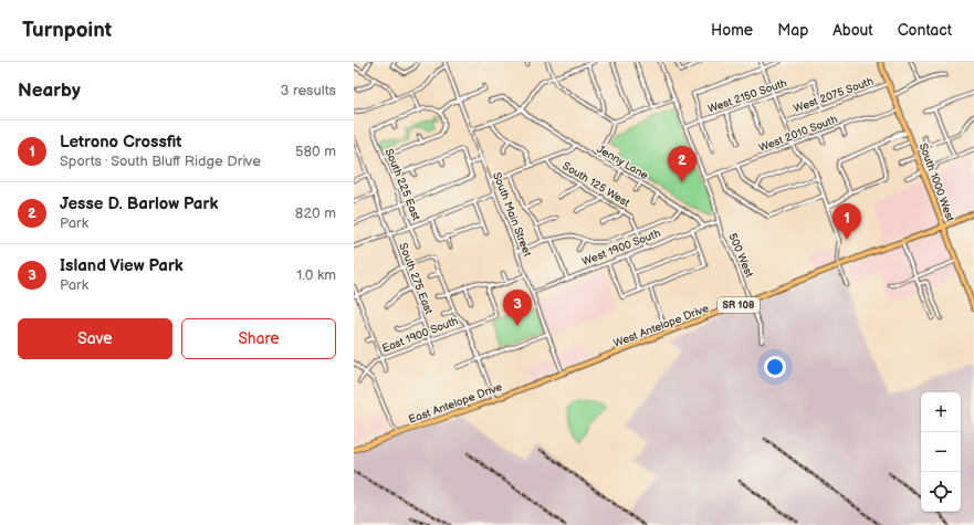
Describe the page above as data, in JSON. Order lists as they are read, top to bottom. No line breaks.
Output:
{"streets":{"main road":["South 1000 West","SR 108","West Antelope Drive","East Antelope Drive"],"street":["West 2075 South","West 2150 South","West 2010 South","Jenny Lane","South 225 East","South 125 West","South Main Street","West 1900 South","500 West","South 275 East","East 1900 South"]},"crossings":[["West 2075 South","West 2150 South"],["West 2075 South","South 1000 West"],["West 2150 South","500 West"],["West 2010 South","South 1000 West"],["West 2010 South","500 West"],["Jenny Lane","West 1900 South"],["South 1000 West","West Antelope Drive"],["South 125 West","West 1900 South"],["South Main Street","West 1900 South"],["South Main Street","West Antelope Drive"],["South Main Street","East Antelope Drive"],["West 1900 South","500 West"],["500 West","West Antelope Drive"],["South 275 East","East 1900 South"],["West Antelope Drive","East Antelope Drive"]],"page":{"header":"Turnpoint","nav":["Home","Map","About","Contact"],"heading":["Nearby","3 results"],"list":[{"mark":"1","name":"Letrono Crossfit","note":"Sports · South Bluff Ridge Drive","value":"580 m"},{"mark":"2","name":"Jesse D. Barlow Park","note":"Park","value":"820 m"},{"mark":"3","name":"Island View Park","note":"Park","value":"1.0 km"}],"pins":["2","1","3"],"buttons":["Save","Share"],"map_buttons":["+","−"]}}
